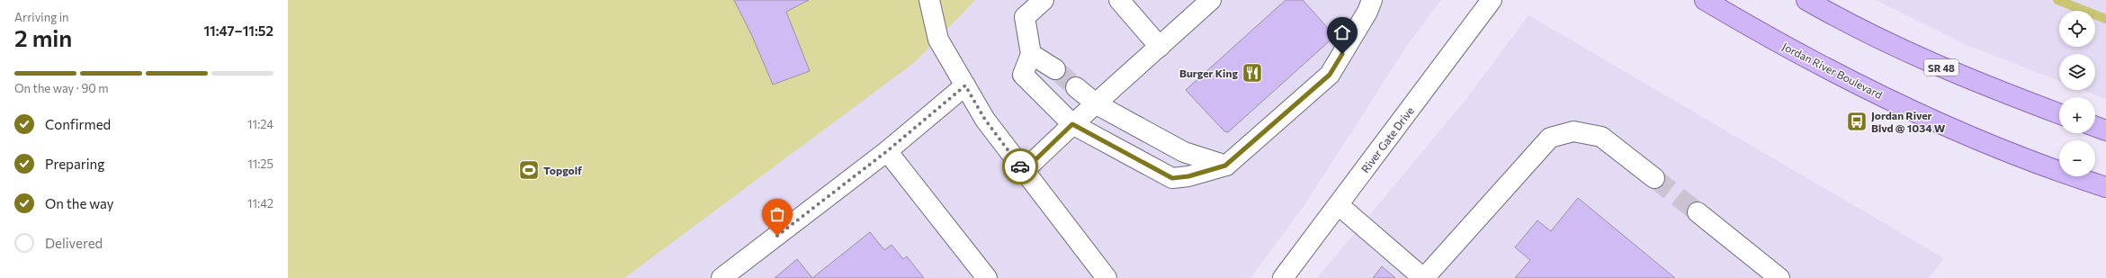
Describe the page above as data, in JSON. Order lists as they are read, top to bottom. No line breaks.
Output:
{"streets":{"main road":["SR 48","Jordan River Boulevard"],"street":["River Gate Drive"]},"places":{"restaurant":["Burger King"],"bus stop":["Jordan River Blvd @ 1034 W"],"sports":["Topgolf"]},"page":{"heading":["2 min","Arriving in","11:47–11:52"],"map_buttons":["+","−"],"bar":"On the way · 90 m","list":[["Confirmed","11:24"],["Preparing","11:25"],["On the way","11:42"],"Delivered"]}}
